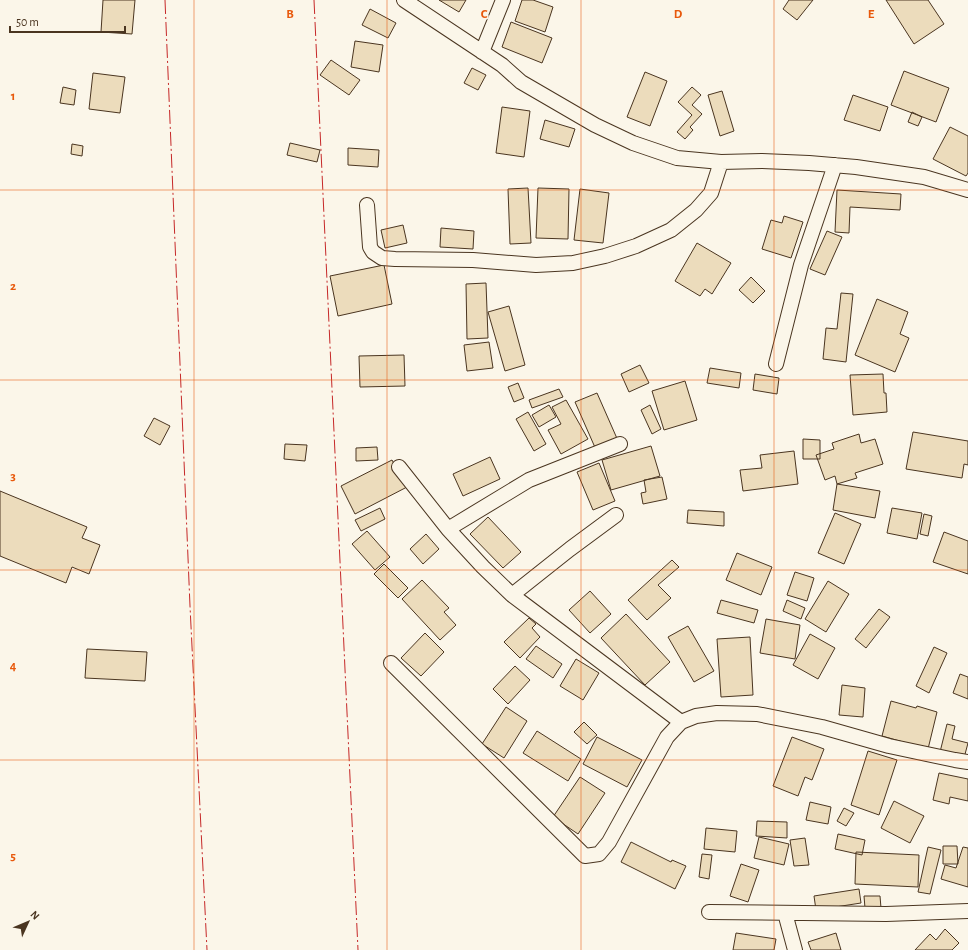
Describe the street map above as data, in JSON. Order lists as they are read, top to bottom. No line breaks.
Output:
{"scale_bar":"50 m","north":"top right","grid":{"columns":["B","C","D","E"],"rows":["1","2","3","4","5"]}}
